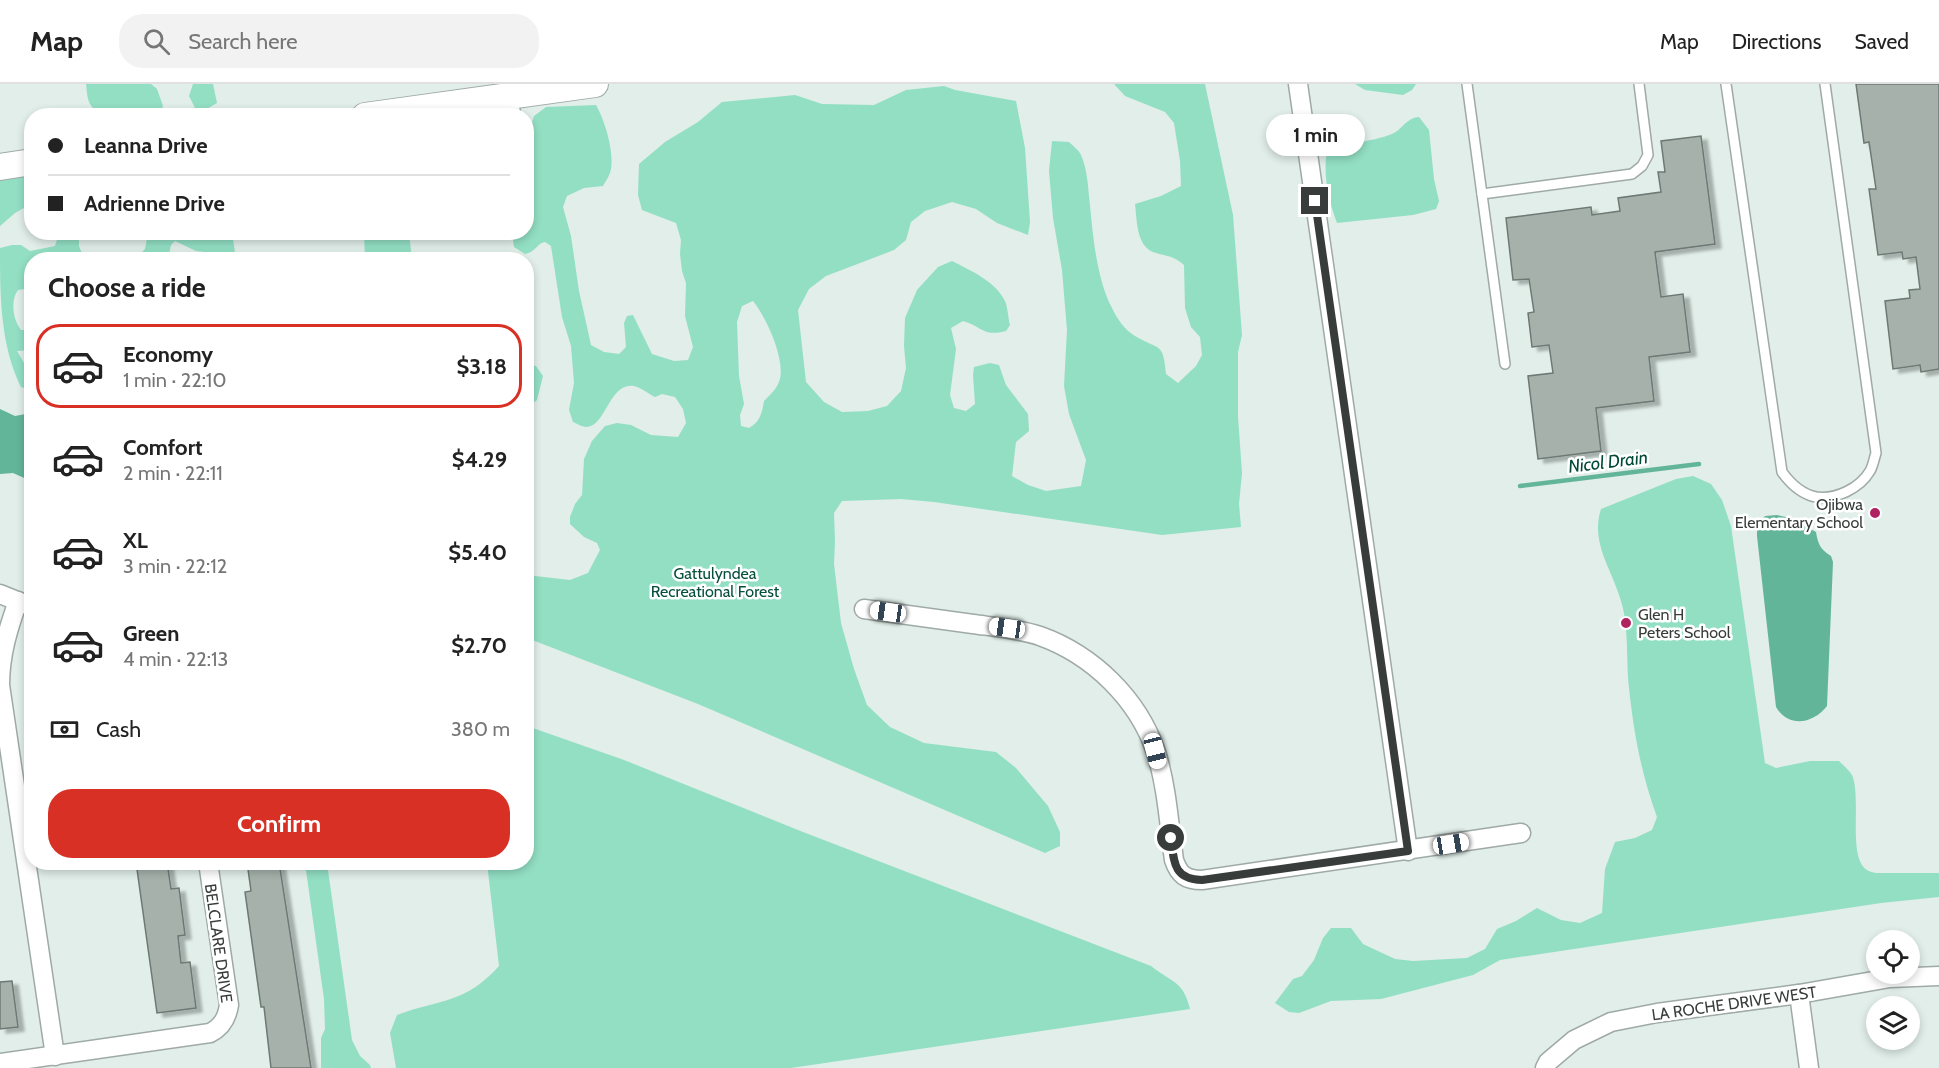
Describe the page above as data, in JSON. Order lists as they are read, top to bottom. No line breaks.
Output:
{"streets":{"street":["BELCLARE DRIVE","LA ROCHE DRIVE WEST"]},"water":["Nicol Drain"],"parks":["Gattulyndea Recreational Forest"],"places":["Ojibwa Elementary School","Glen H Peters School"],"page":{"header":"Map","search":"Search here","nav":["Map","Directions","Saved"],"banner":["Leanna Drive","Adrienne Drive"],"bubble":"1 min","heading":"Choose a ride","list":[{"name":"Economy","note":"1 min · 22:10","value":"$3.18"},{"name":"Comfort","note":"2 min · 22:11","value":"$4.29"},{"name":"XL","note":"3 min · 22:12","value":"$5.40"},{"name":"Green","note":"4 min · 22:13","value":"$2.70"}],"pay":["Cash","380 m"],"buttons":"Confirm"}}
